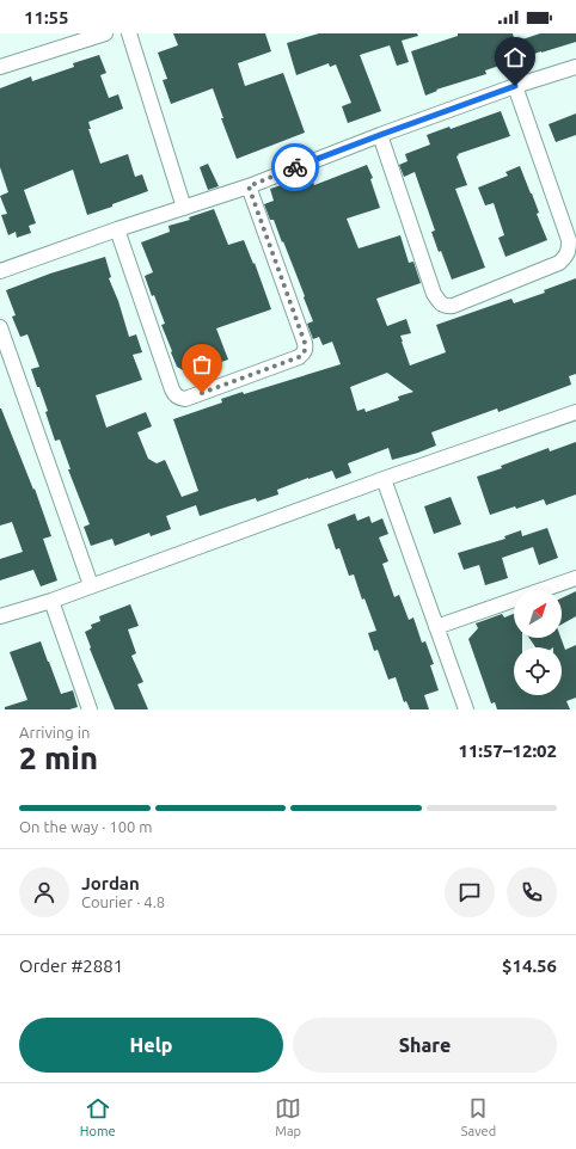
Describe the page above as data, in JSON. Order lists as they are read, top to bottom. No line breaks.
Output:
{"north":"top right","page":{"status":"11:55","heading":["2 min","Arriving in","11:57–12:02"],"panel":["Jordan","Courier · 4.8","Order #2881","$14.56"],"bar":"On the way · 100 m","buttons":["Help","Share"],"tabs":["Home","Map","Saved"]}}
